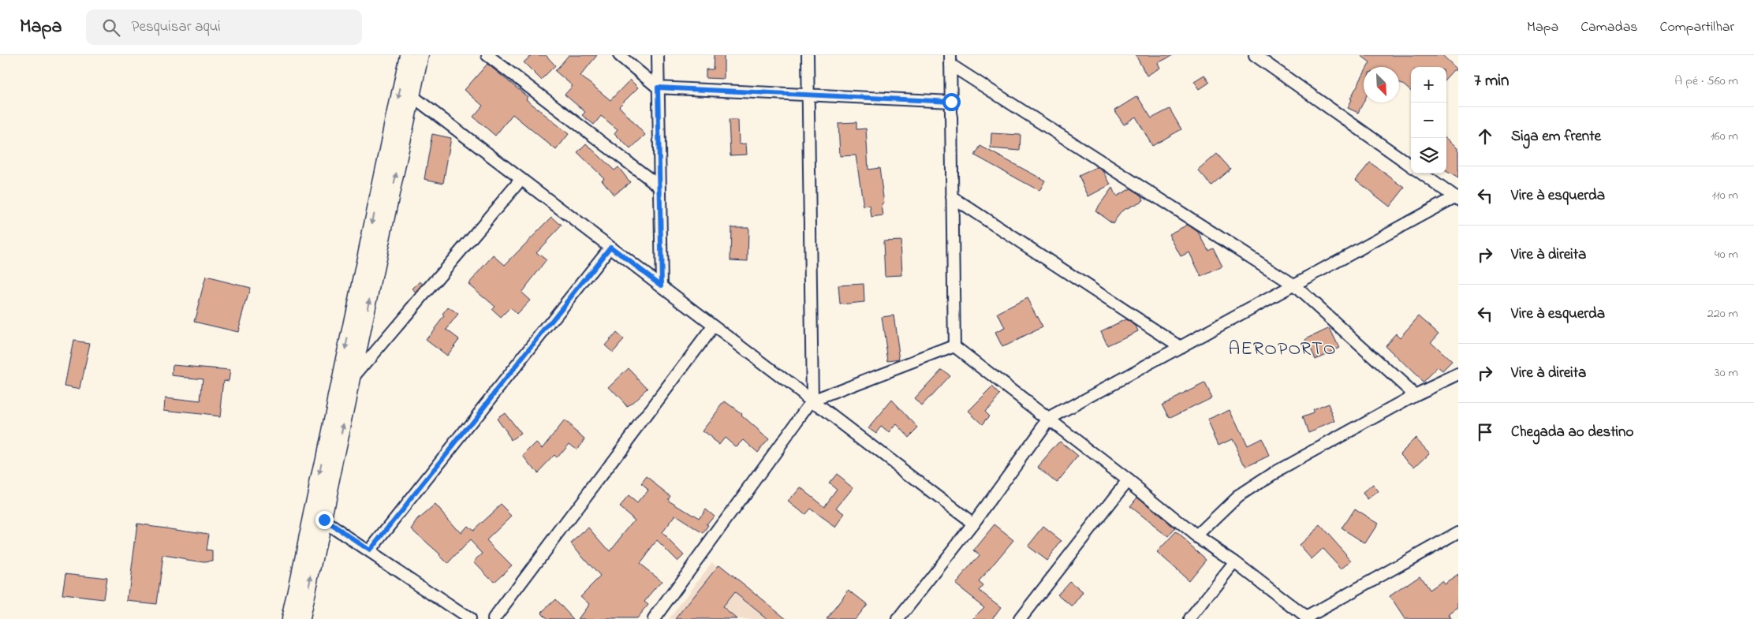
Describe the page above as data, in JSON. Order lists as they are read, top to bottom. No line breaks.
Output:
{"districts":["AEROPORTO"],"north":"bottom right","page":{"header":"Mapa","search":"Pesquisar aqui","nav":["Mapa","Camadas","Compartilhar"],"heading":["7 min","A pé · 560 m"],"map_buttons":["+","−"],"list":[["Siga em frente","160 m"],["Vire à esquerda","110 m"],["Vire à direita","40 m"],["Vire à esquerda","220 m"],["Vire à direita","30 m"],"Chegada ao destino"]}}
